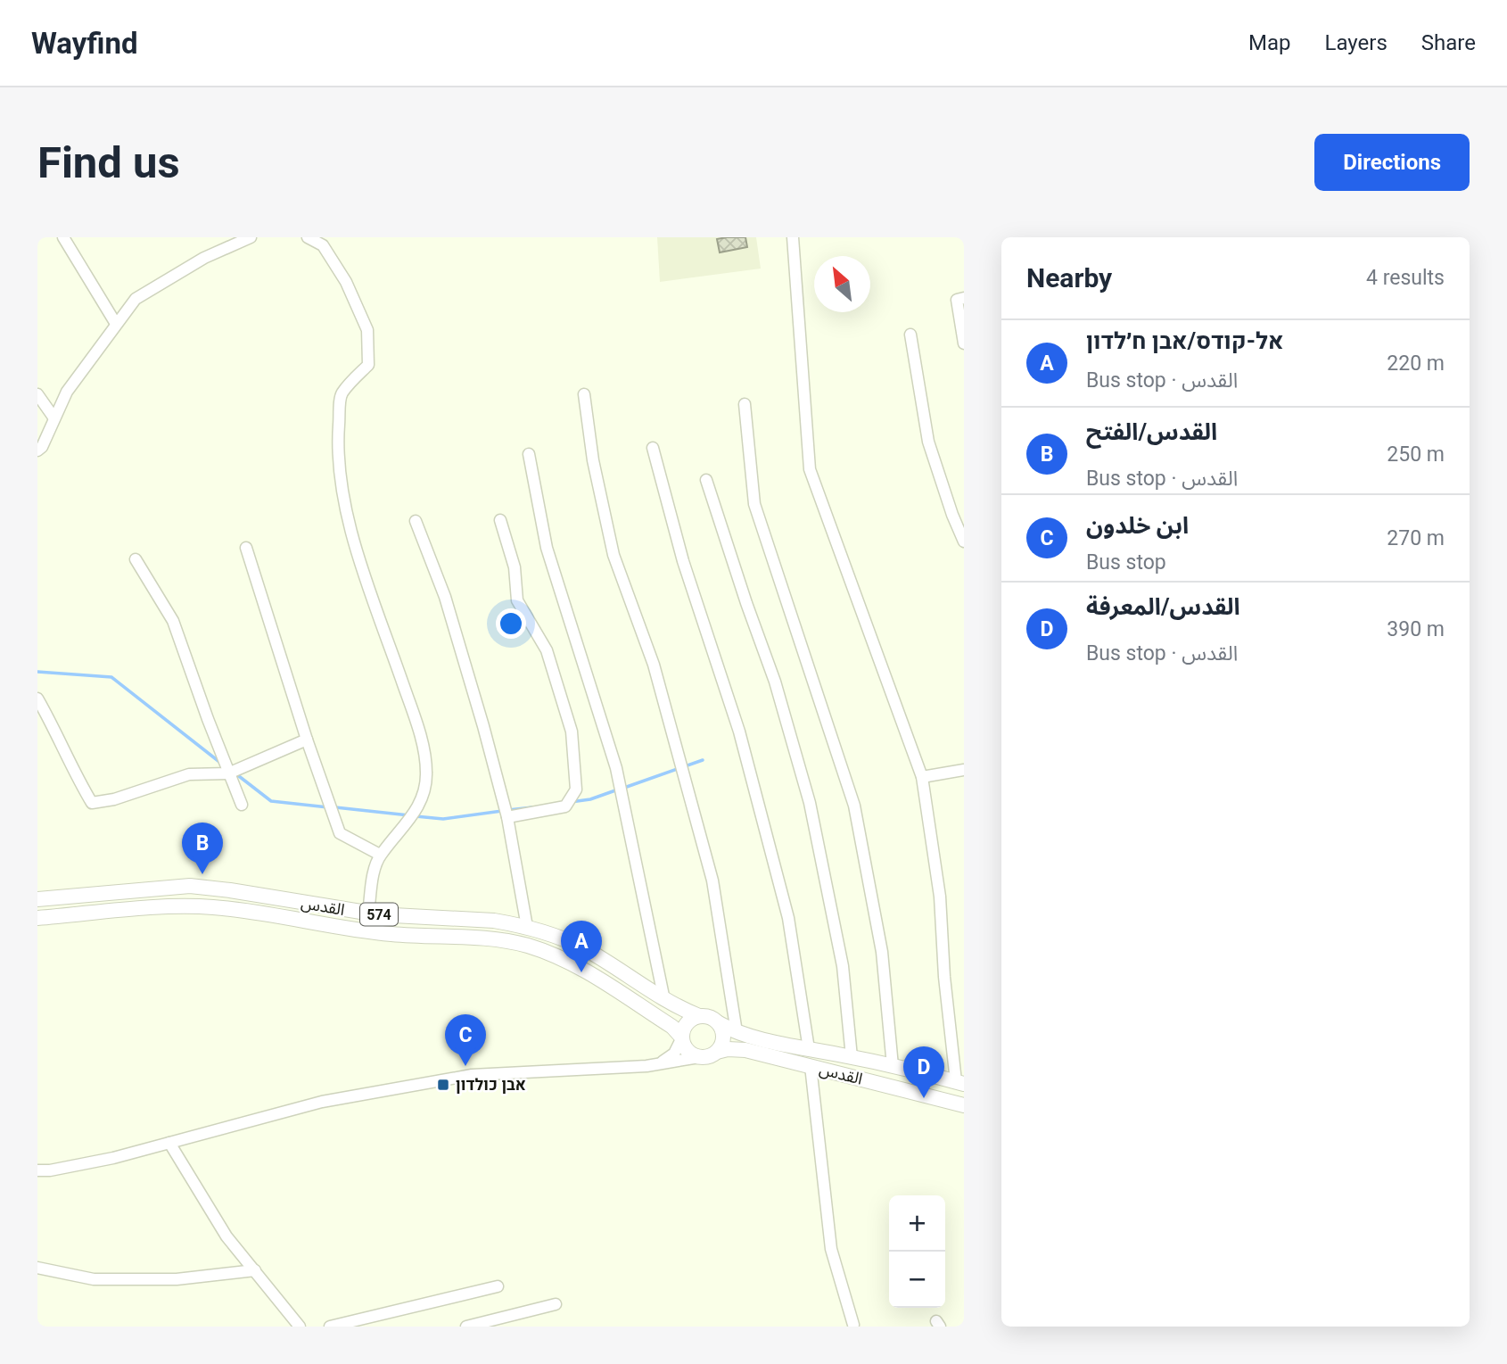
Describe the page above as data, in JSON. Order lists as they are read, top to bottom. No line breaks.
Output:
{"streets":{"main road":["القدس","574"]},"crossings":[["القدس","574"]],"places":{"transit":["אבן כולדון"]},"north":"top left","page":{"header":"Wayfind","nav":["Map","Layers","Share"],"buttons":"Directions","title":"Find us","heading":["Nearby","4 results"],"list":[{"mark":"A","name":"אל-קודס/אבן ח׳לדון","note":"Bus stop · القدس","value":"220 m"},{"mark":"B","name":"القدس/الفتح","note":"Bus stop · القدس","value":"250 m"},{"mark":"C","name":"ابن خلدون","note":"Bus stop","value":"270 m"},{"mark":"D","name":"القدس/المعرفة","note":"Bus stop · القدس","value":"390 m"}],"pins":["B","A","C","D"],"map_buttons":["+","−"]}}
